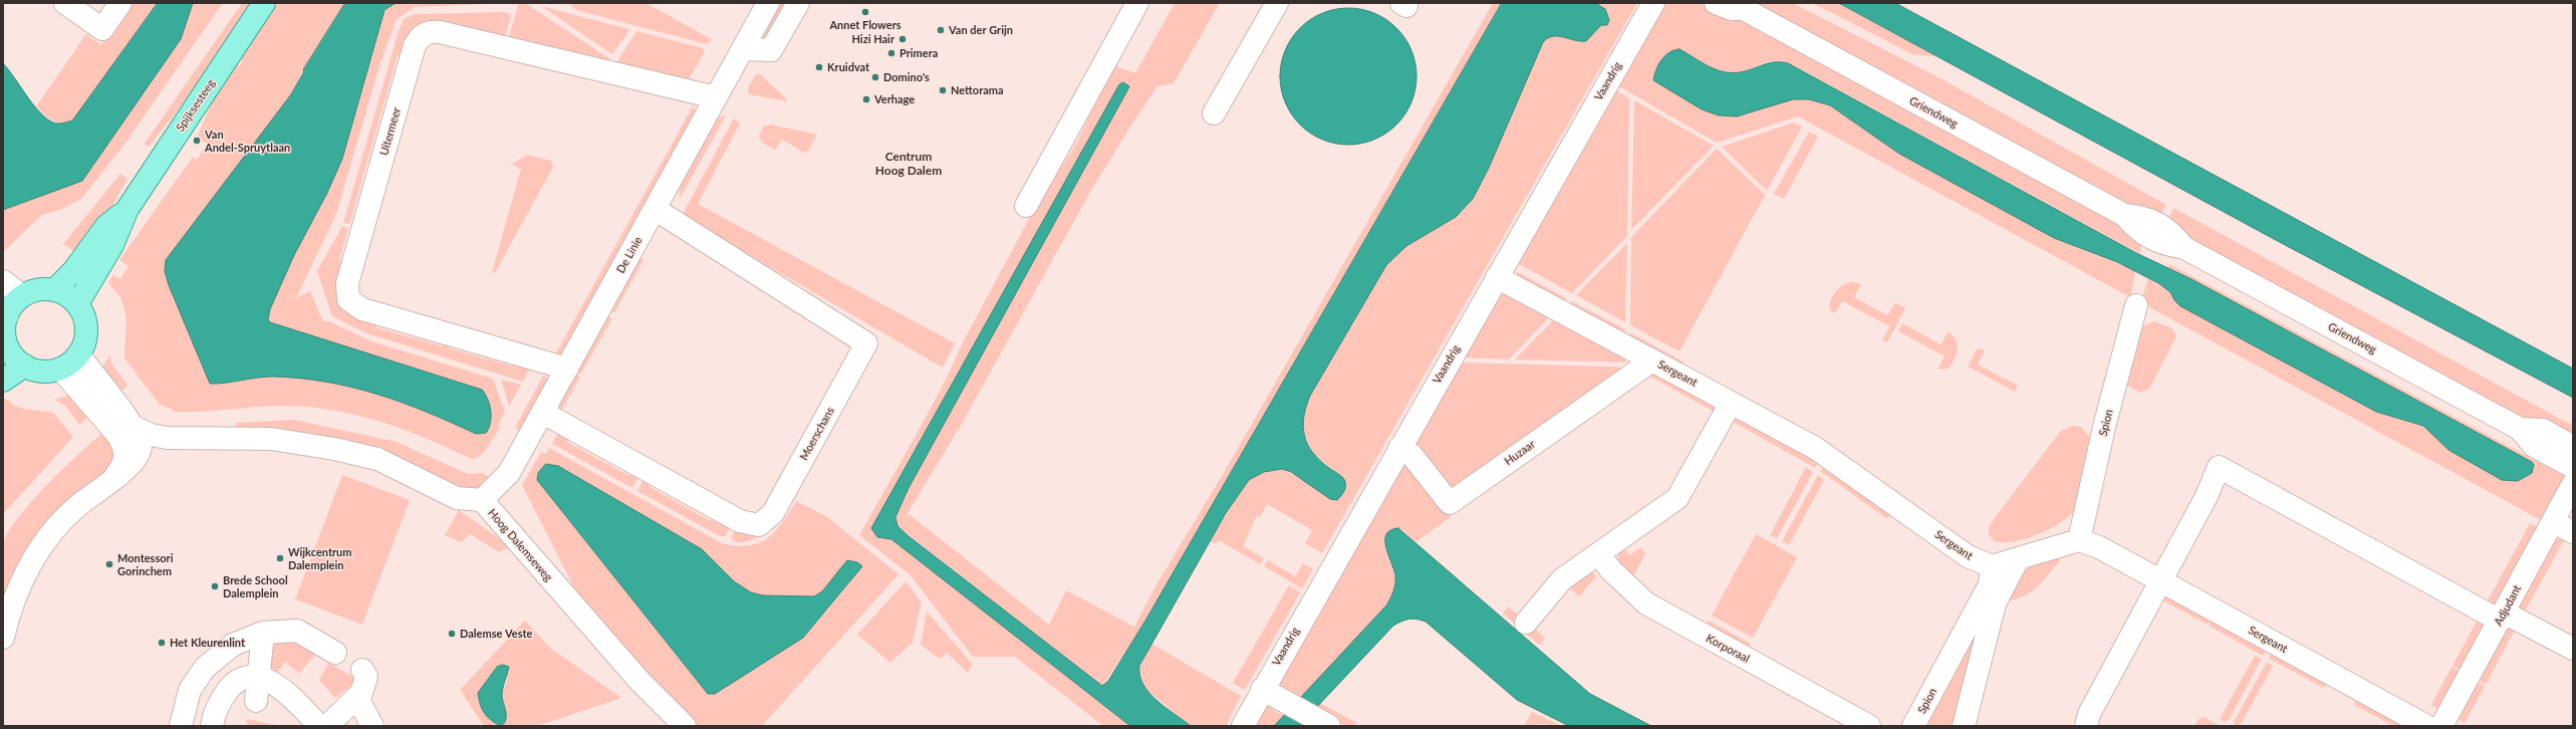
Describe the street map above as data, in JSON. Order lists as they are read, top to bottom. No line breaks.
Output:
{"streets":{"main road":["Spijksesteeg"],"street":["Vaandrig","Griendweg","Uitermeer","De Linie","Sergeant","Spion","Moerschans","Huzaar","Hoog Dalemseweg","Adjudant","Korporaal"]},"crossings":[["Vaandrig","Sergeant"],["Vaandrig","Huzaar"],["Uitermeer","De Linie"],["De Linie","Moerschans"],["De Linie","Hoog Dalemseweg"],["Sergeant","Spion"],["Sergeant","Huzaar"]],"districts":["Centrum Hoog Dalem"],"places":["Annet Flowers","Van der Grijn","Hizi Hair","Primera","Kruidvat","Domino's","Nettorama","Verhage","Van Andel-Spruytlaan","Wijkcentrum Dalemplein","Montessori Gorinchem","Brede School Dalemplein","Dalemse Veste","Het Kleurenlint"]}
